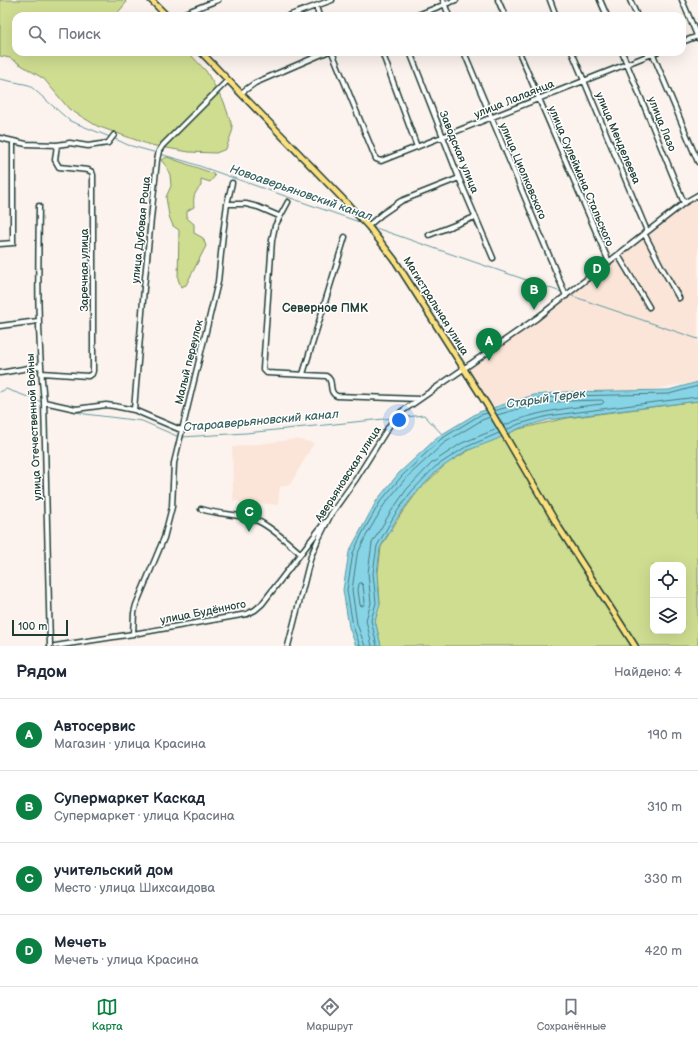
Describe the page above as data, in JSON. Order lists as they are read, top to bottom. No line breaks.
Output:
{"streets":{"main road":["Магистральная улица"],"street":["улица Лалаянца","улица Лазо","улица Менделеева","Заводская улица","улица Циолковского","улица Сулеймана Стальского","улица Дубовая Роща","Заречная улица","Малый переулок","улица Отечественной Войны","Аверьяновская улица","улица Будённого"]},"crossings":[["улица Лалаянца","улица Лазо"],["улица Лалаянца","улица Менделеева"],["улица Лалаянца","Заводская улица"],["улица Лалаянца","улица Циолковского"],["улица Лалаянца","улица Сулеймана Стальского"],["улица Лазо","Аверьяновская улица"],["улица Менделеева","Аверьяновская улица"],["улица Циолковского","Аверьяновская улица"],["улица Сулеймана Стальского","Аверьяновская улица"],["улица Дубовая Роща","Магистральная улица"],["Заречная улица","улица Отечественной Войны"],["Магистральная улица","Аверьяновская улица"],["Малый переулок","улица Будённого"],["Аверьяновская улица","улица Будённого"]],"districts":["Северное ПМК"],"water":["Новоаверьяновский канал","Старый Терек","Староаверьяновский канал"],"scale_bar":"100 m","page":{"search":"Поиск","pins":["D","B","A","C"],"scale":"100 m","heading":["Рядом","Найдено: 4"],"list":[{"mark":"A","name":"Автосервис","note":"Магазин · улица Красина","value":"190 m"},{"mark":"B","name":"Супермаркет Каскад","note":"Супермаркет · улица Красина","value":"310 m"},{"mark":"C","name":"учительский дом","note":"Место · улица Шихсаидова","value":"330 m"},{"mark":"D","name":"Мечеть","note":"Мечеть · улица Красина","value":"420 m"}],"nav":["Карта","Маршрут","Сохранённые"]}}
